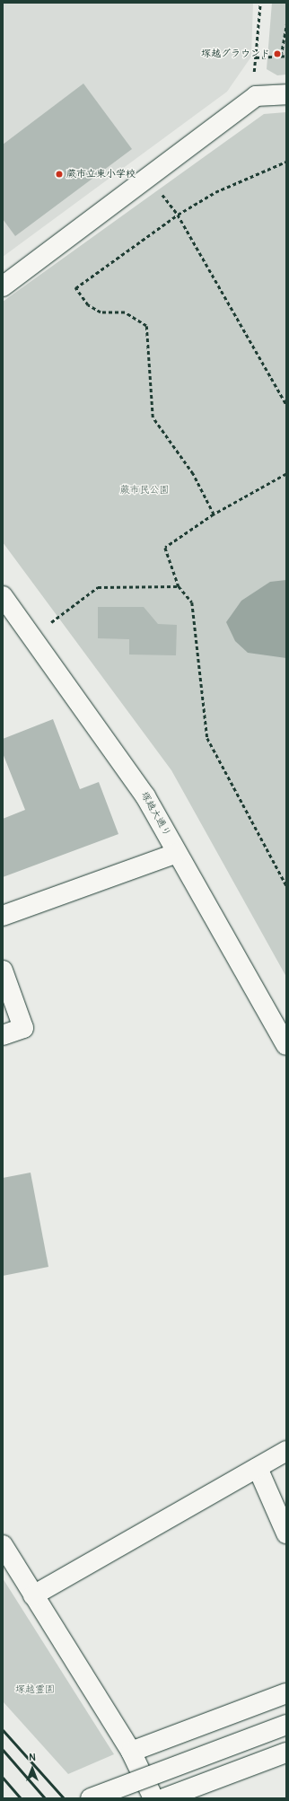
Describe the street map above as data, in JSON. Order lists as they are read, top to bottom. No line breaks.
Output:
{"streets":{"street":["塚越大通り"]},"parks":["蕨市民公園","塚越霊園"],"places":["塚越グラウンド","蕨市立東小学校"],"north":"top"}
